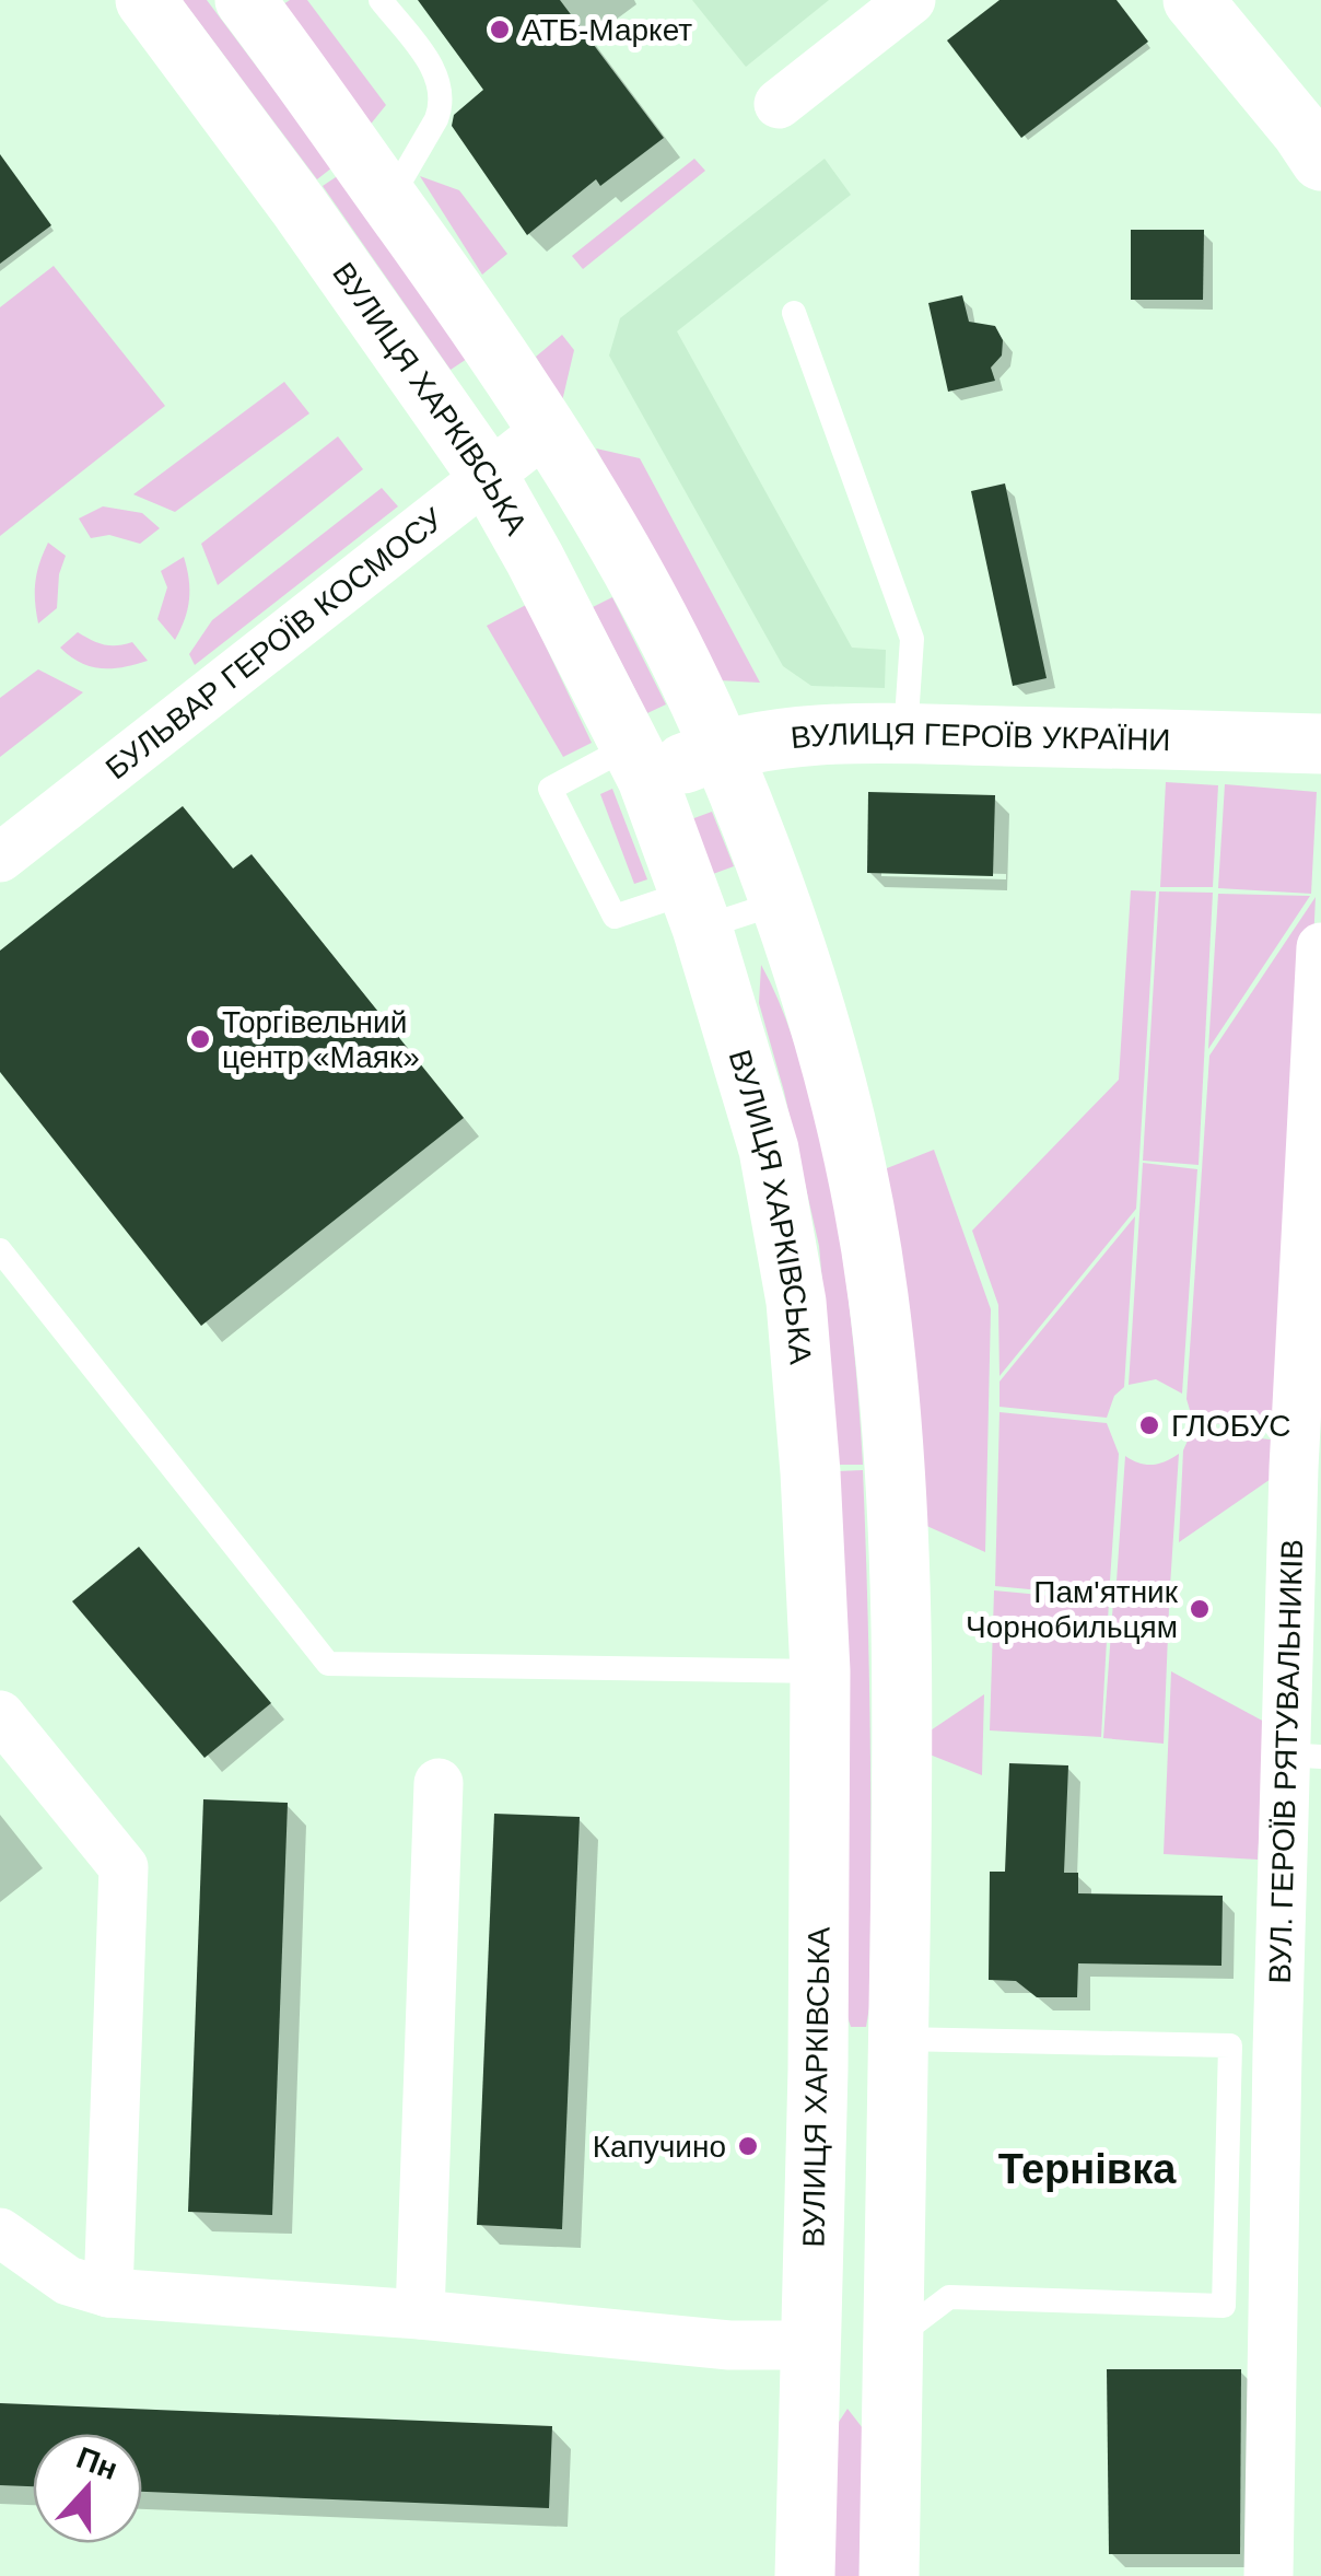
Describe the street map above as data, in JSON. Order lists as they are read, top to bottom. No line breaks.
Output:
{"streets":{"street":["ВУЛИЦЯ ХАРКІВСЬКА","БУЛЬВАР ГЕРОЇВ КОСМОСУ","ВУЛИЦЯ ГЕРОЇВ УКРАЇНИ","ВУЛ. ГЕРОЇВ РЯТУВАЛЬНИКІВ"]},"crossings":[["ВУЛИЦЯ ХАРКІВСЬКА","БУЛЬВАР ГЕРОЇВ КОСМОСУ"],["ВУЛИЦЯ ХАРКІВСЬКА","ВУЛИЦЯ ГЕРОЇВ УКРАЇНИ"]],"districts":["Тернівка"],"places":["АТБ-Маркет","Торгівельний центр «Маяк»","ГЛОБУС","Пам'ятник Чорнобильцям","Капучино"],"north":"top"}
